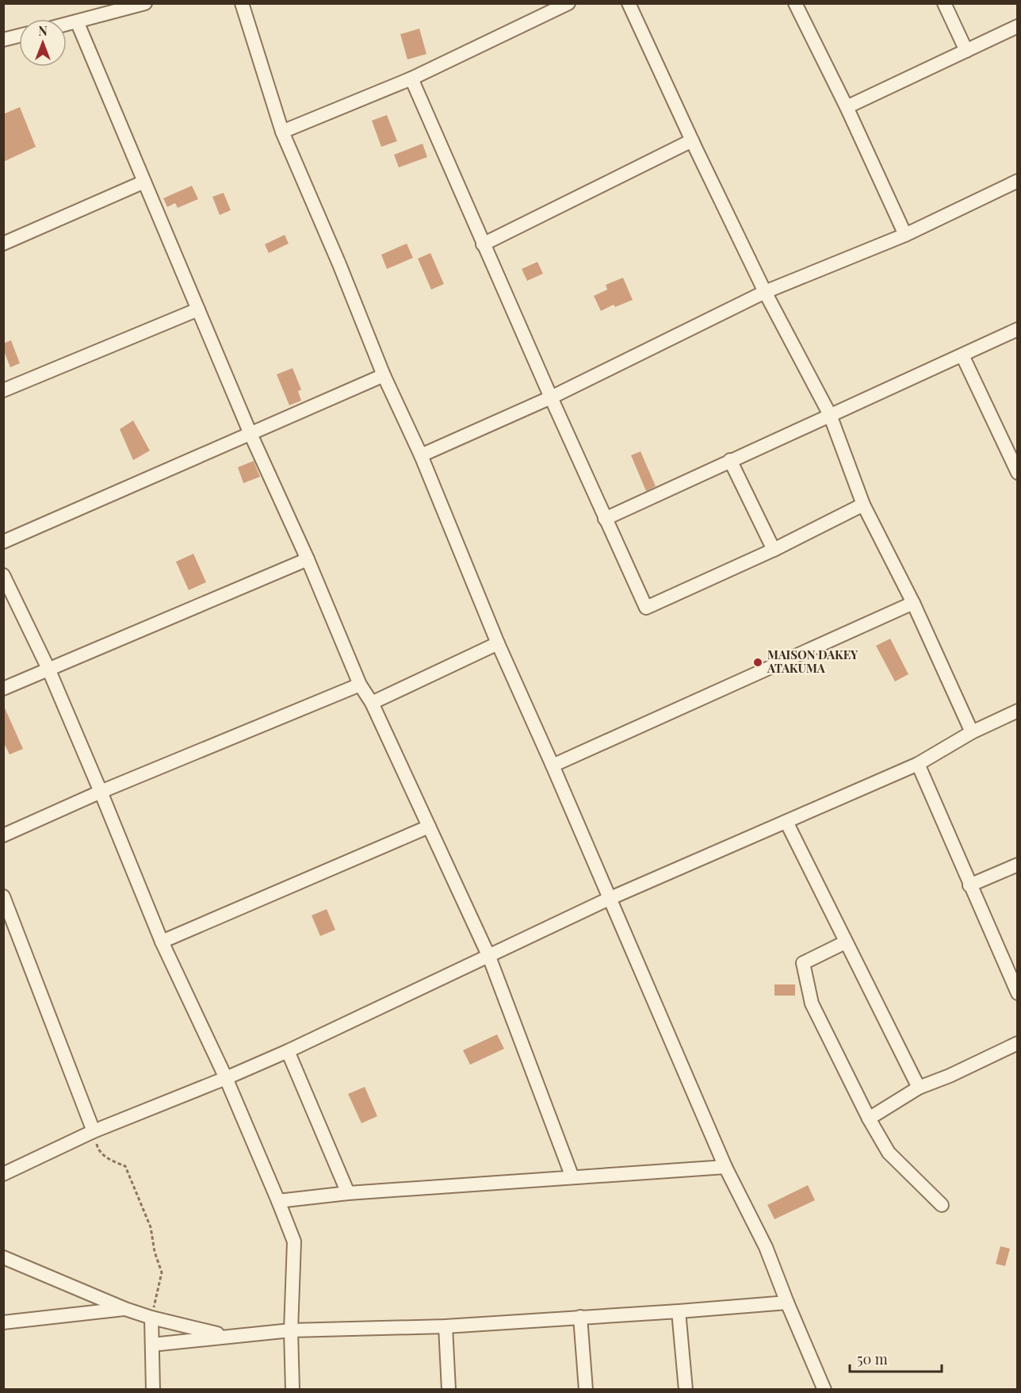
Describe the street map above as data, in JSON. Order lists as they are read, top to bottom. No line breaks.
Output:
{"places":["MAISON DAKEY ATAKUMA"],"scale_bar":"50 m","north":"top"}
